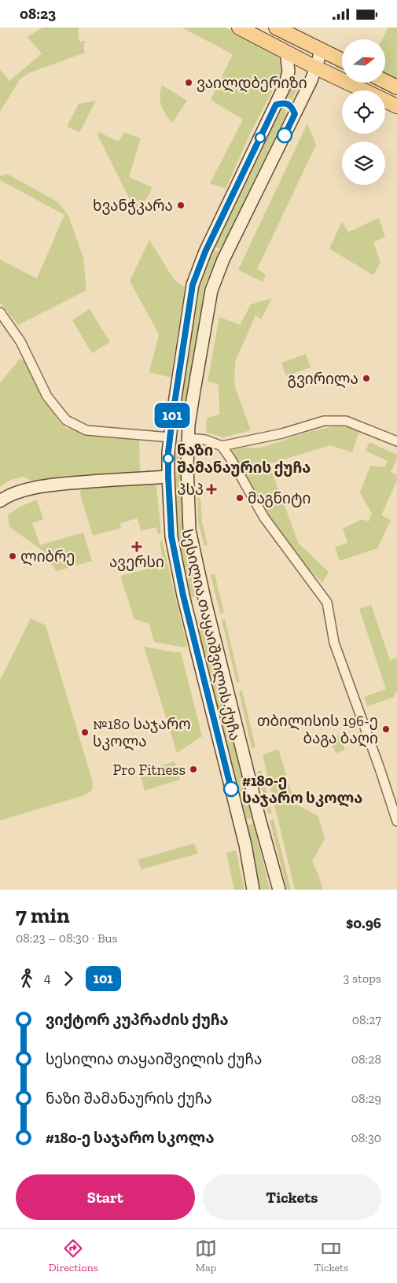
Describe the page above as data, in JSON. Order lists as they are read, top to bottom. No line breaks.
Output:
{"streets":{"main road":["სესილია თაყაიშვილის ქუჩა"]},"places":{"other":["ვაილდბერიზი","ხვანჭკარა","გვირილა","ნაზი შამანაურის ქუჩა","მაგნიტი","ლიბრე","თბილისის 196-ე ბაგა ბაღი","№180 საჯარო სკოლა","Pro Fitness","#180-ე საჯარო სკოლა"],"health":["პსპ","ავერსი"]},"lines":["bus line 101"],"north":"right","page":{"status":"08:23","on_map":"101","heading":["7 min","08:23 – 08:30 · Bus","$0.96"],"legs":["4","101","3 stops"],"list":[{"name":"ვიქტორ კუპრაძის ქუჩა","value":"08:27"},{"name":"სესილია თაყაიშვილის ქუჩა","value":"08:28"},{"name":"ნაზი შამანაურის ქუჩა","value":"08:29"},{"name":"#180-ე საჯარო სკოლა","value":"08:30"}],"buttons":["Start","Tickets"],"tabs":["Directions","Map","Tickets"]}}
